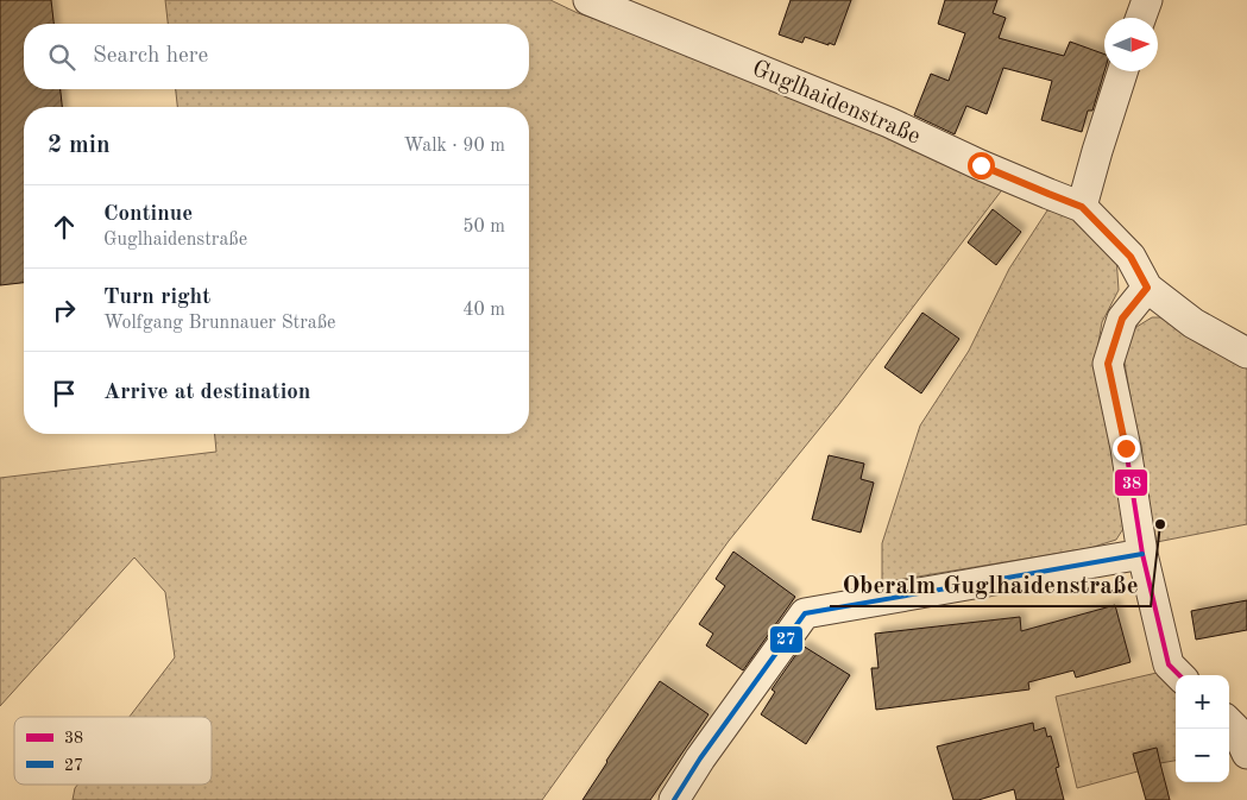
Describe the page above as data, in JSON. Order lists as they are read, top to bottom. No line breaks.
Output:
{"streets":{"street":["Guglhaidenstraße"]},"places":["Oberalm Guglhaidenstraße"],"lines":["transit line 38","transit line 27"],"legend":["38","27"],"north":"right","page":{"search":"Search here","heading":["2 min","Walk · 90 m"],"list":[["Continue","Guglhaidenstraße","50 m"],["Turn right","Wolfgang Brunnauer Straße","40 m"],"Arrive at destination"],"map_buttons":["+","−"]}}
